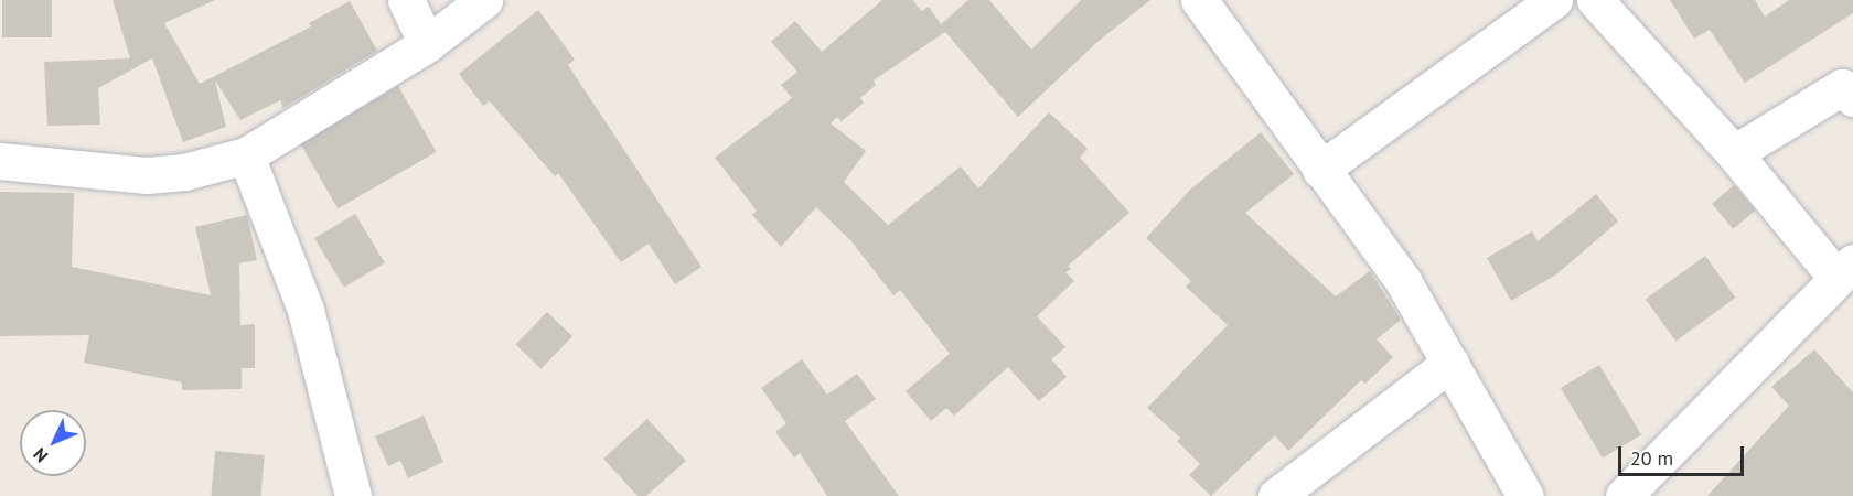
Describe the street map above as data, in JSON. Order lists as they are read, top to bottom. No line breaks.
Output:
{"scale_bar":"20 m","north":"bottom left"}
